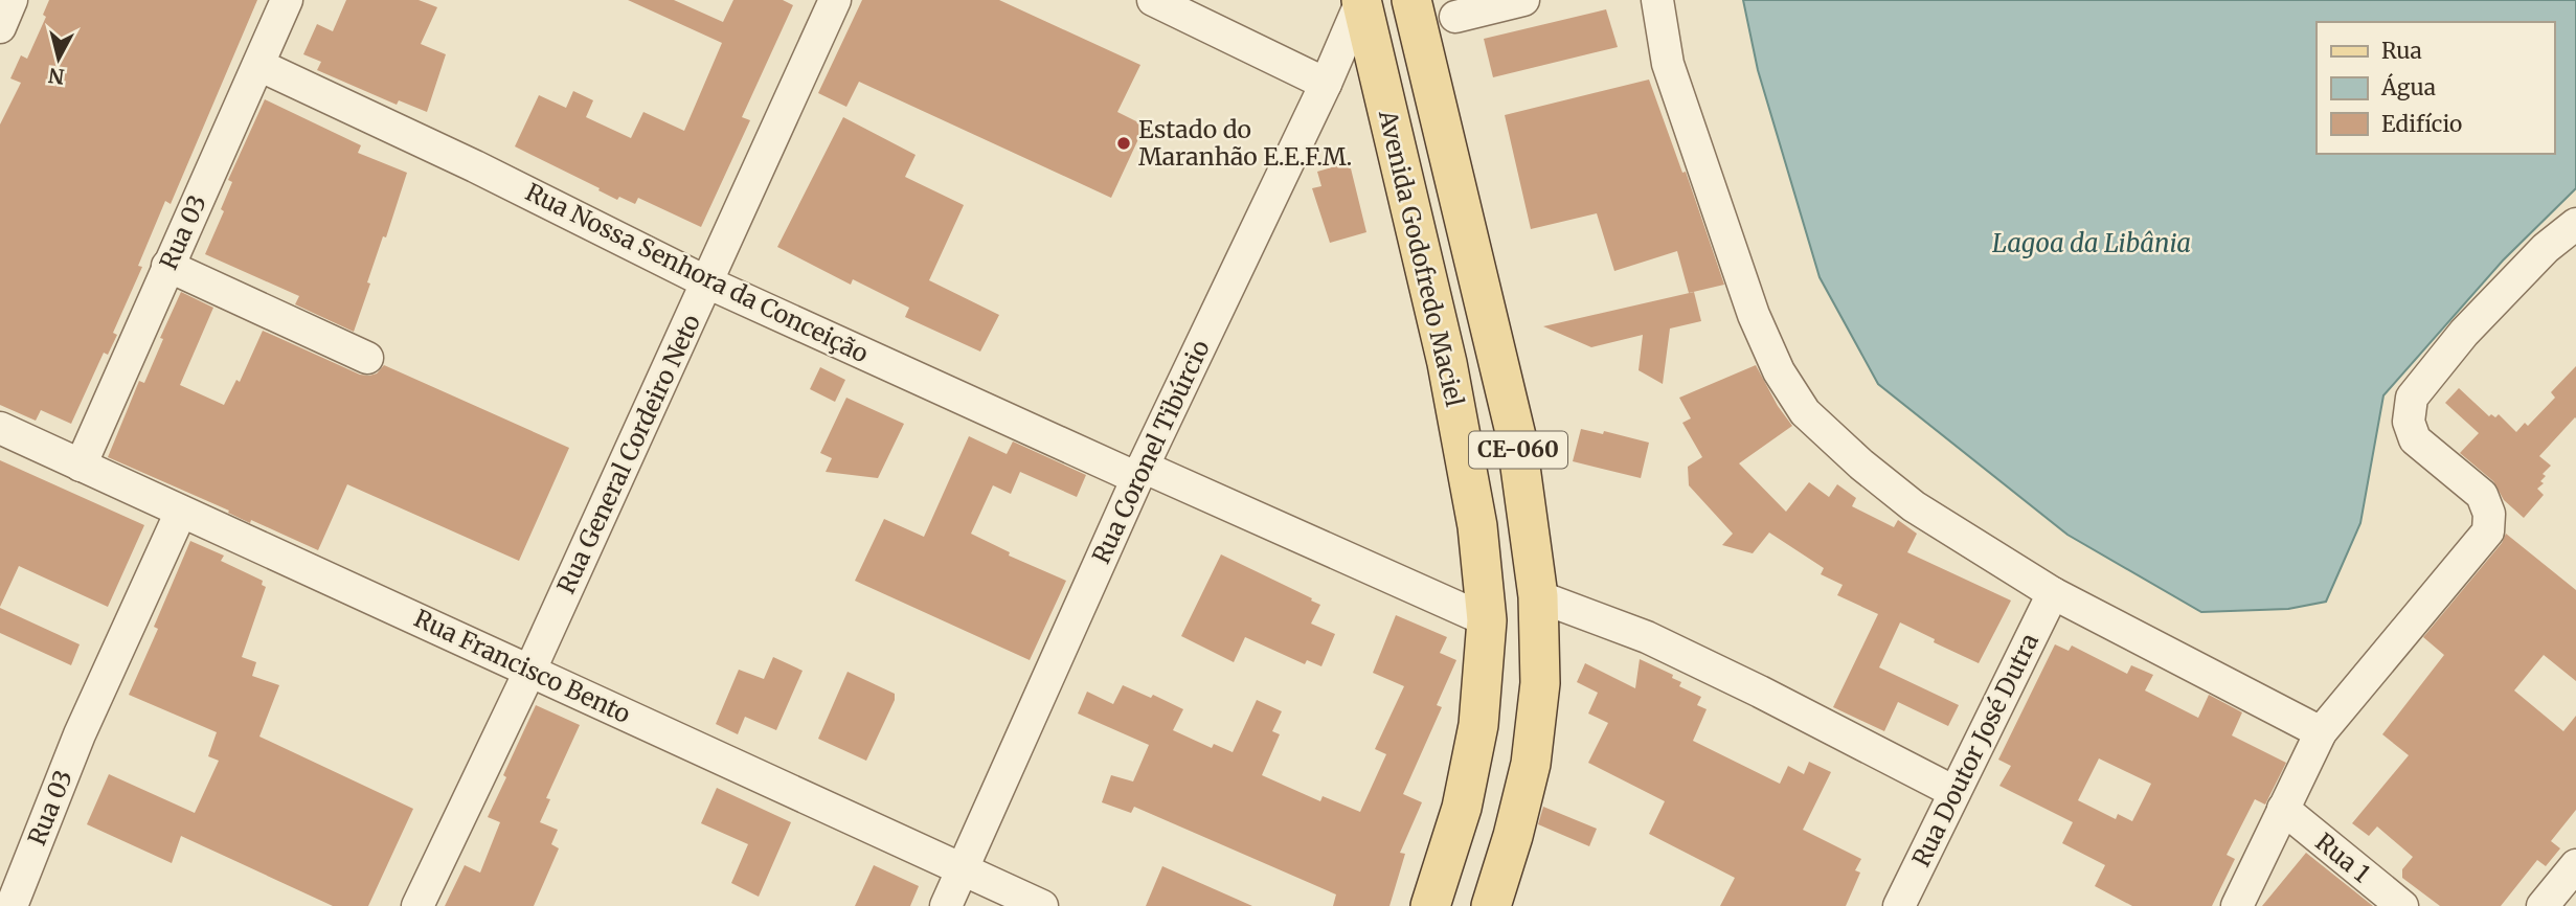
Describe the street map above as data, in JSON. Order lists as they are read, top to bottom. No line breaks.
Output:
{"streets":{"main road":["Avenida Godofredo Maciel","CE-060"],"street":["Rua 03","Rua Nossa Senhora da Conceição","Rua Coronel Tibúrcio","Rua General Cordeiro Neto","Rua Francisco Bento","Rua Doutor José Dutra","Rua 1"]},"crossings":[["Rua 03","Rua Nossa Senhora da Conceição"],["Rua 03","Rua Francisco Bento"],["Avenida Godofredo Maciel","Rua Nossa Senhora da Conceição"],["Avenida Godofredo Maciel","Rua Coronel Tibúrcio"],["Rua Nossa Senhora da Conceição","Rua Coronel Tibúrcio"],["Rua Nossa Senhora da Conceição","Rua General Cordeiro Neto"],["Rua Coronel Tibúrcio","Rua Francisco Bento"],["Rua General Cordeiro Neto","Rua Francisco Bento"]],"water":["Lagoa da Libânia"],"places":["Estado do Maranhão E.E.F.M."],"legend":["Rua","Água","Edifício"],"north":"bottom"}
